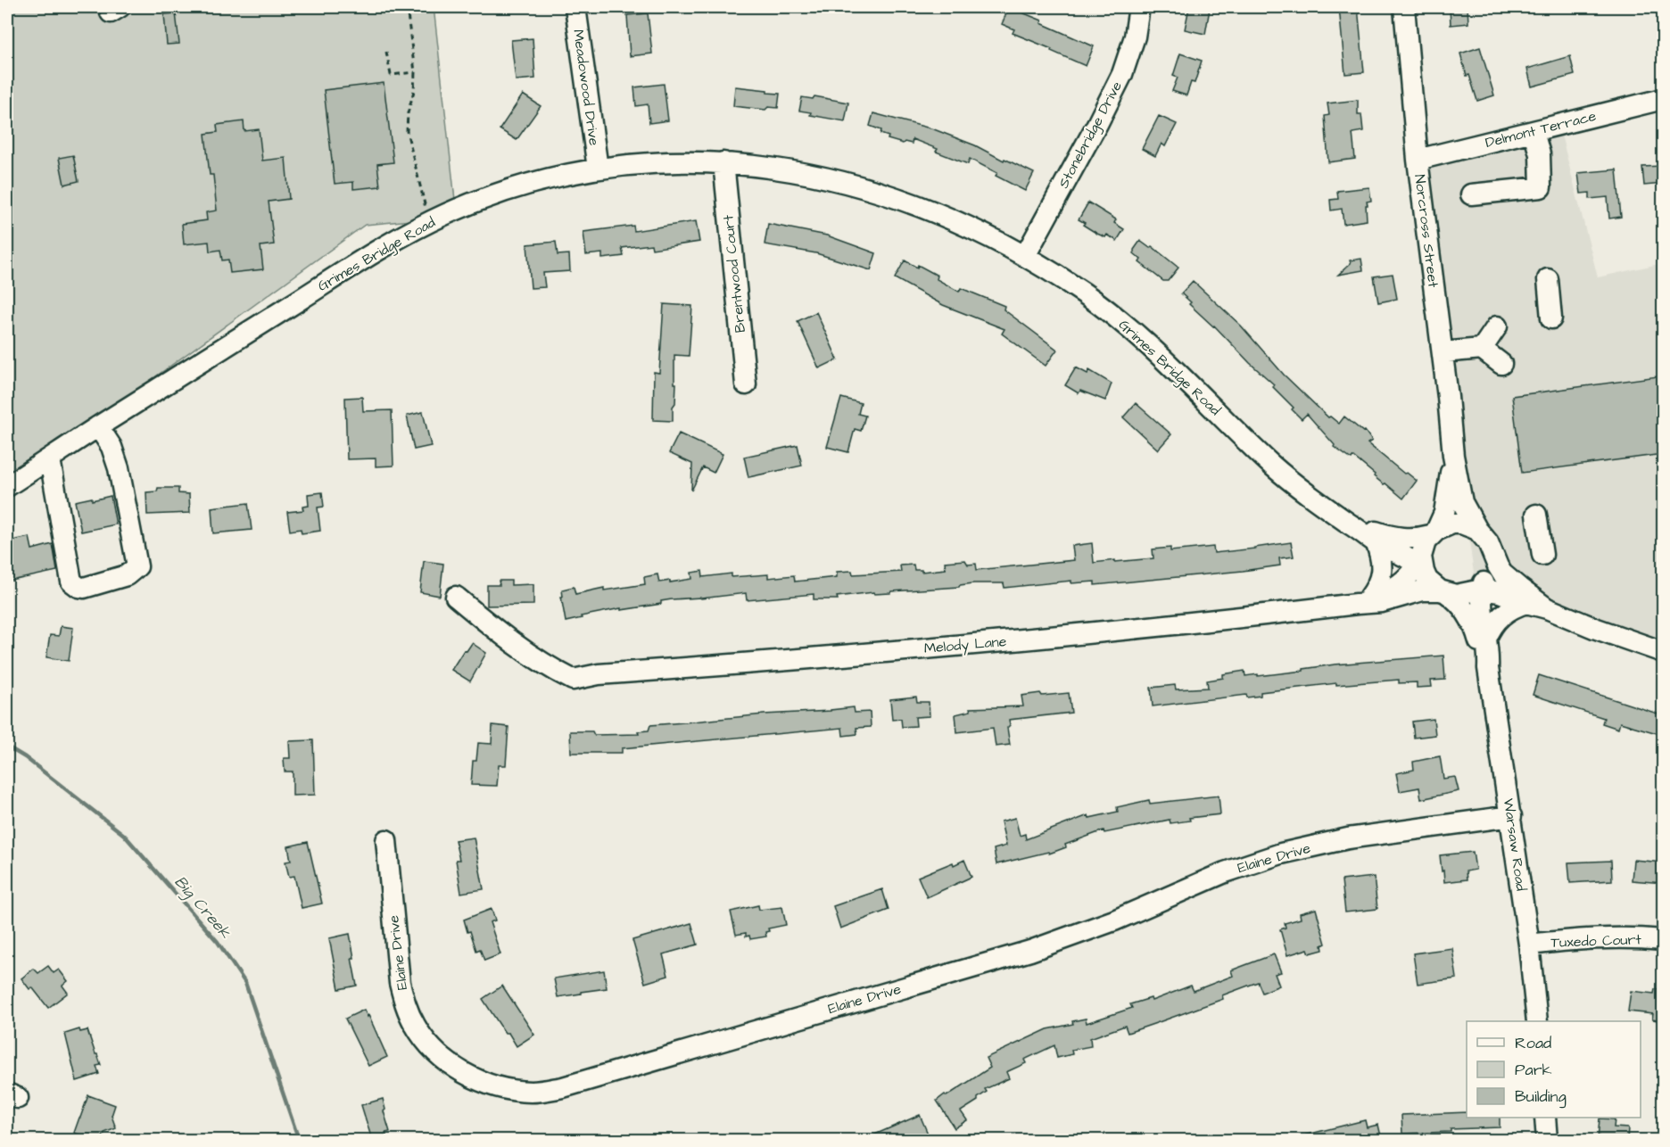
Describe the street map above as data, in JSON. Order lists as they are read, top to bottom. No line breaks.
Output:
{"streets":{"street":["Meadowood Drive","Delmont Terrace","Stonebridge Drive","Norcross Street","Grimes Bridge Road","Brentwood Court","Melody Lane","Warsaw Road","Elaine Drive","Tuxedo Court"]},"crossings":[["Meadowood Drive","Grimes Bridge Road"],["Delmont Terrace","Norcross Street"],["Stonebridge Drive","Grimes Bridge Road"],["Norcross Street","Grimes Bridge Road"],["Norcross Street","Melody Lane"],["Norcross Street","Warsaw Road"],["Grimes Bridge Road","Brentwood Court"],["Grimes Bridge Road","Melody Lane"],["Grimes Bridge Road","Warsaw Road"],["Melody Lane","Warsaw Road"],["Warsaw Road","Elaine Drive"],["Warsaw Road","Tuxedo Court"]],"water":["Big Creek"],"legend":["Road","Park","Building"]}
